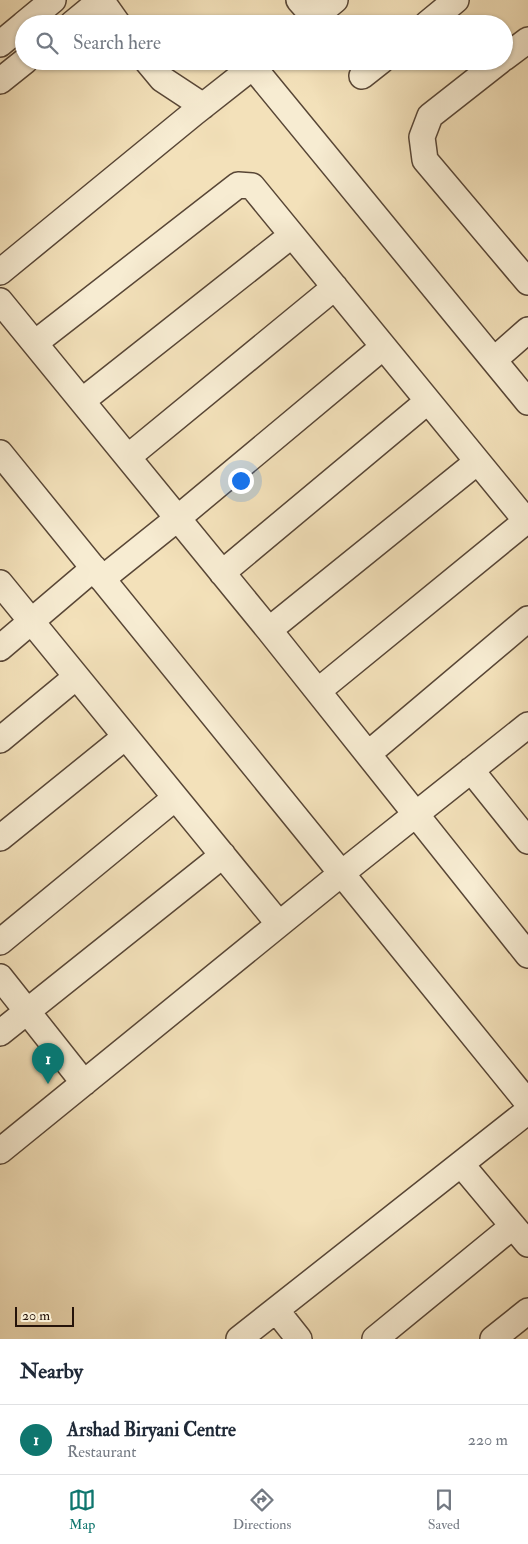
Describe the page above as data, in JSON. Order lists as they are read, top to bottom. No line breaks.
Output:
{"scale_bar":"20 m","page":{"search":"Search here","pins":"1","scale":"20 m","heading":"Nearby","list":[{"mark":"1","name":"Arshad Biryani Centre","note":"Restaurant","value":"220 m"}],"nav":["Map","Directions","Saved"]}}
